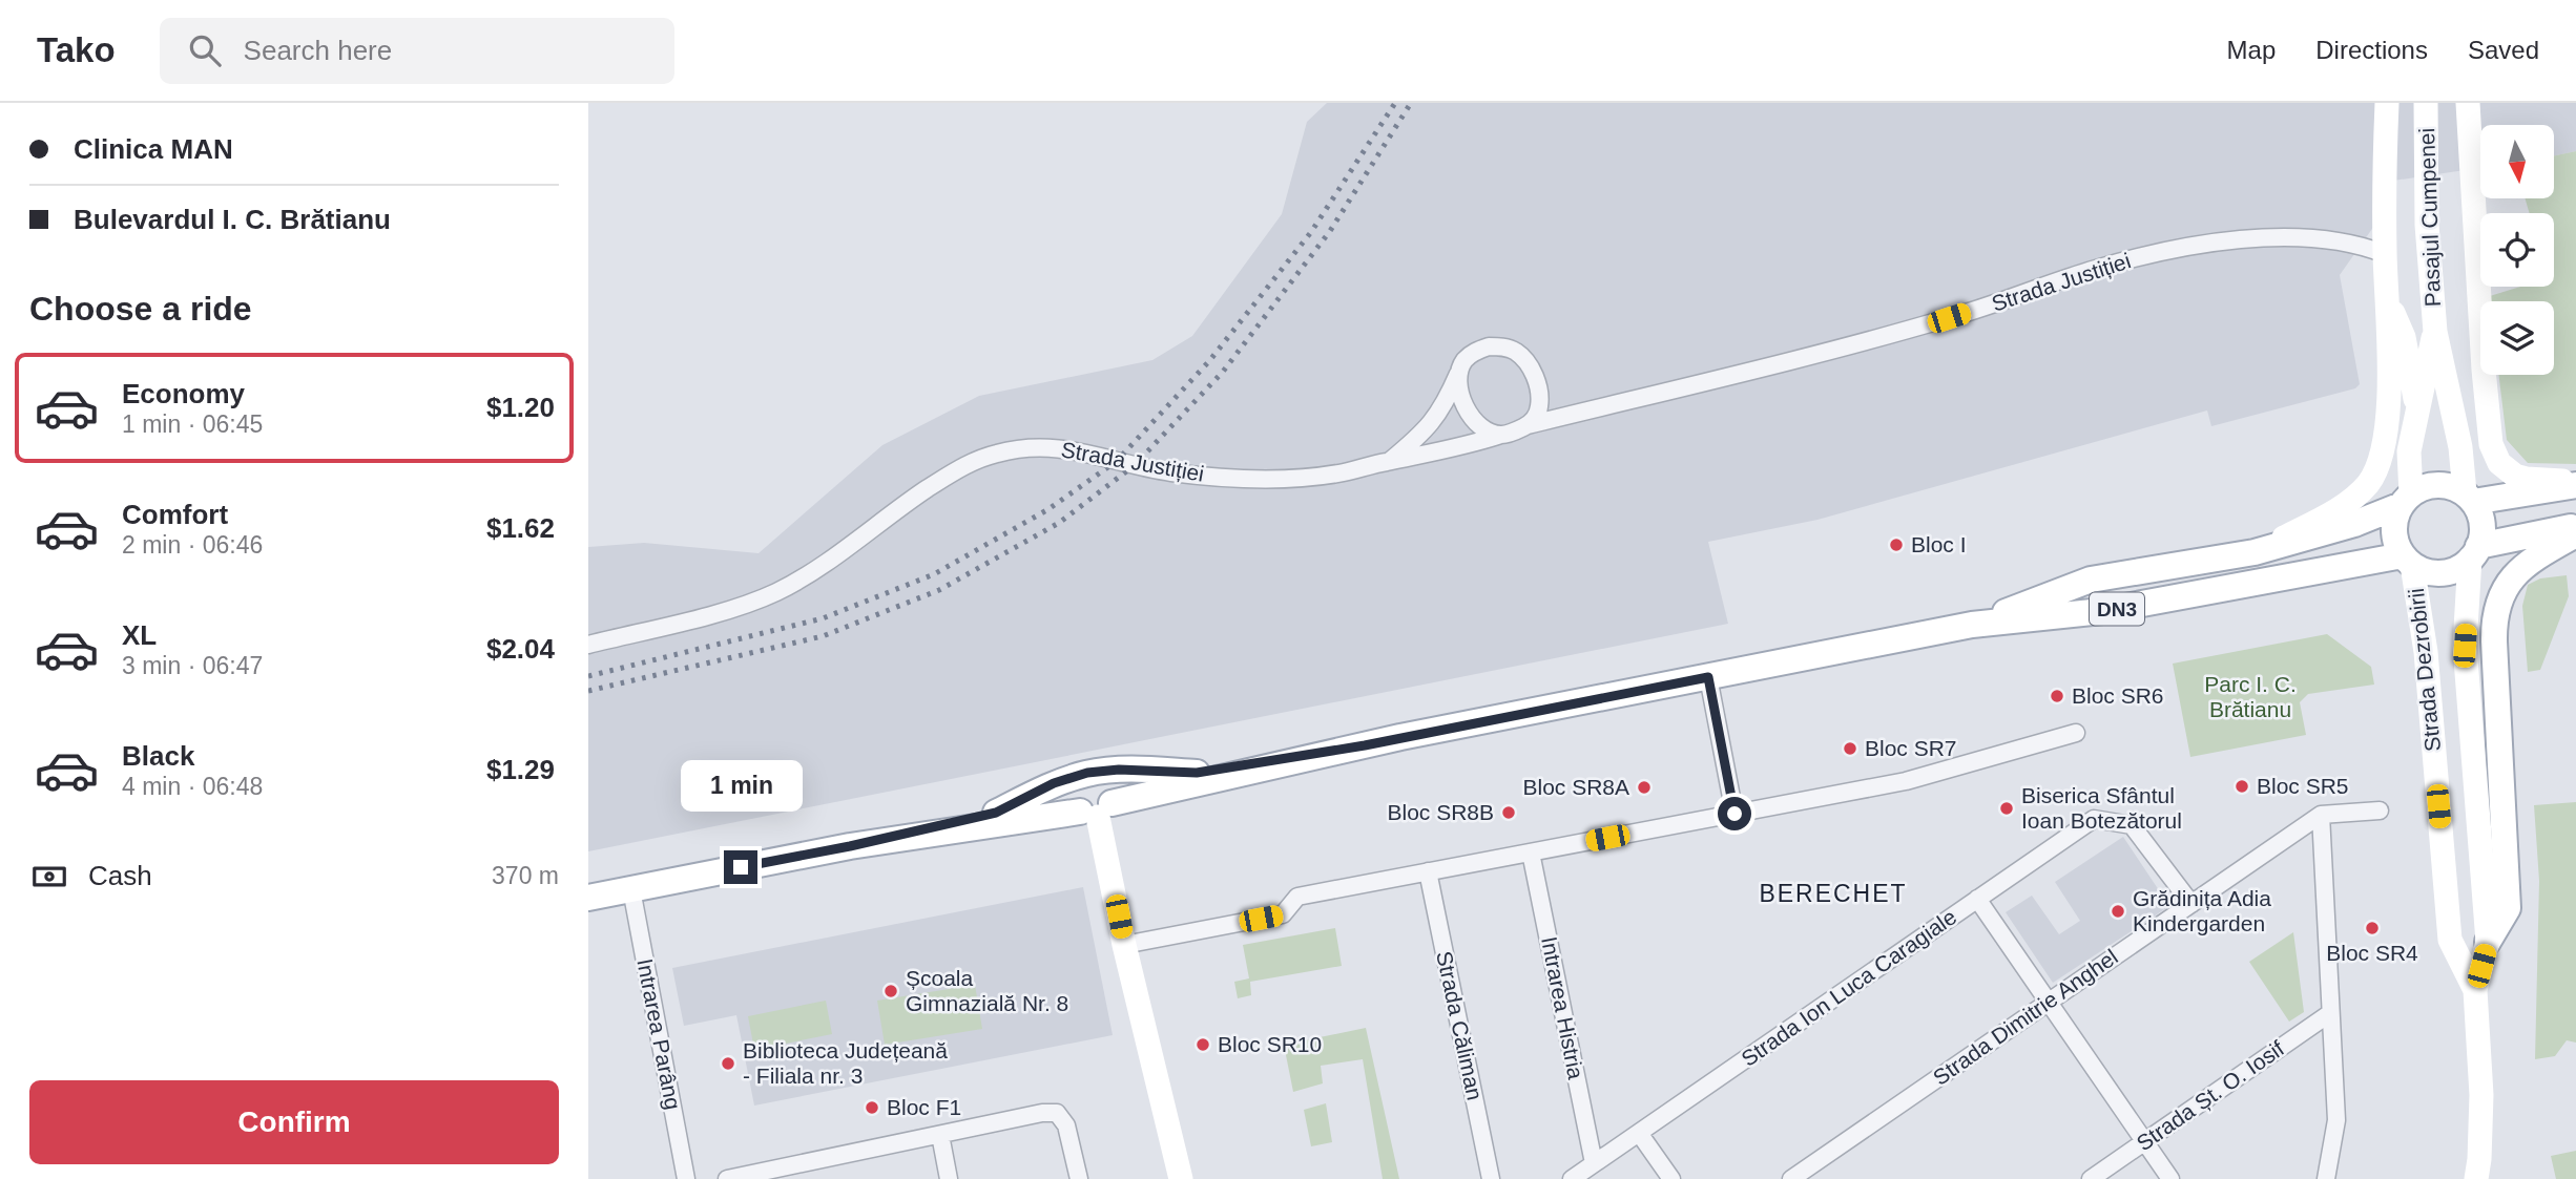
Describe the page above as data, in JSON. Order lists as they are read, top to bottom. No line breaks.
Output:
{"streets":{"main road":["Pasajul Cumpenei","DN3","Strada Dezrobirii"],"street":["Strada Justiției","Strada Ion Luca Caragiale","Intrarea Histria","Strada Dimitrie Anghel","Strada Căliman","Intrarea Parâng","Strada Șt. O. Iosif"]},"crossings":[["DN3","Strada Dezrobirii"],["DN3","Intrarea Parâng"],["Strada Ion Luca Caragiale","Intrarea Histria"],["Strada Ion Luca Caragiale","Strada Dimitrie Anghel"]],"districts":["BERECHET"],"parks":["Parc I. C. Brătianu"],"places":["Bloc I","Bloc SR6","Bloc SR7","Bloc SR5","Bloc SR8A","Biserica Sfântul Ioan Botezătorul","Bloc SR8B","Grădinița Adia Kindergarden","Bloc SR4","Școala Gimnazială Nr. 8","Bloc SR10","Biblioteca Județeană - Filiala nr. 3","Bloc F1"],"north":"bottom","page":{"header":"Tako","search":"Search here","nav":["Map","Directions","Saved"],"banner":["Clinica MAN","Bulevardul I. C. Brătianu"],"heading":"Choose a ride","list":[{"name":"Economy","note":"1 min · 06:45","value":"$1.20"},{"name":"Comfort","note":"2 min · 06:46","value":"$1.62"},{"name":"XL","note":"3 min · 06:47","value":"$2.04"},{"name":"Black","note":"4 min · 06:48","value":"$1.29"}],"bubble":"1 min","pay":["Cash","370 m"],"buttons":"Confirm"}}
